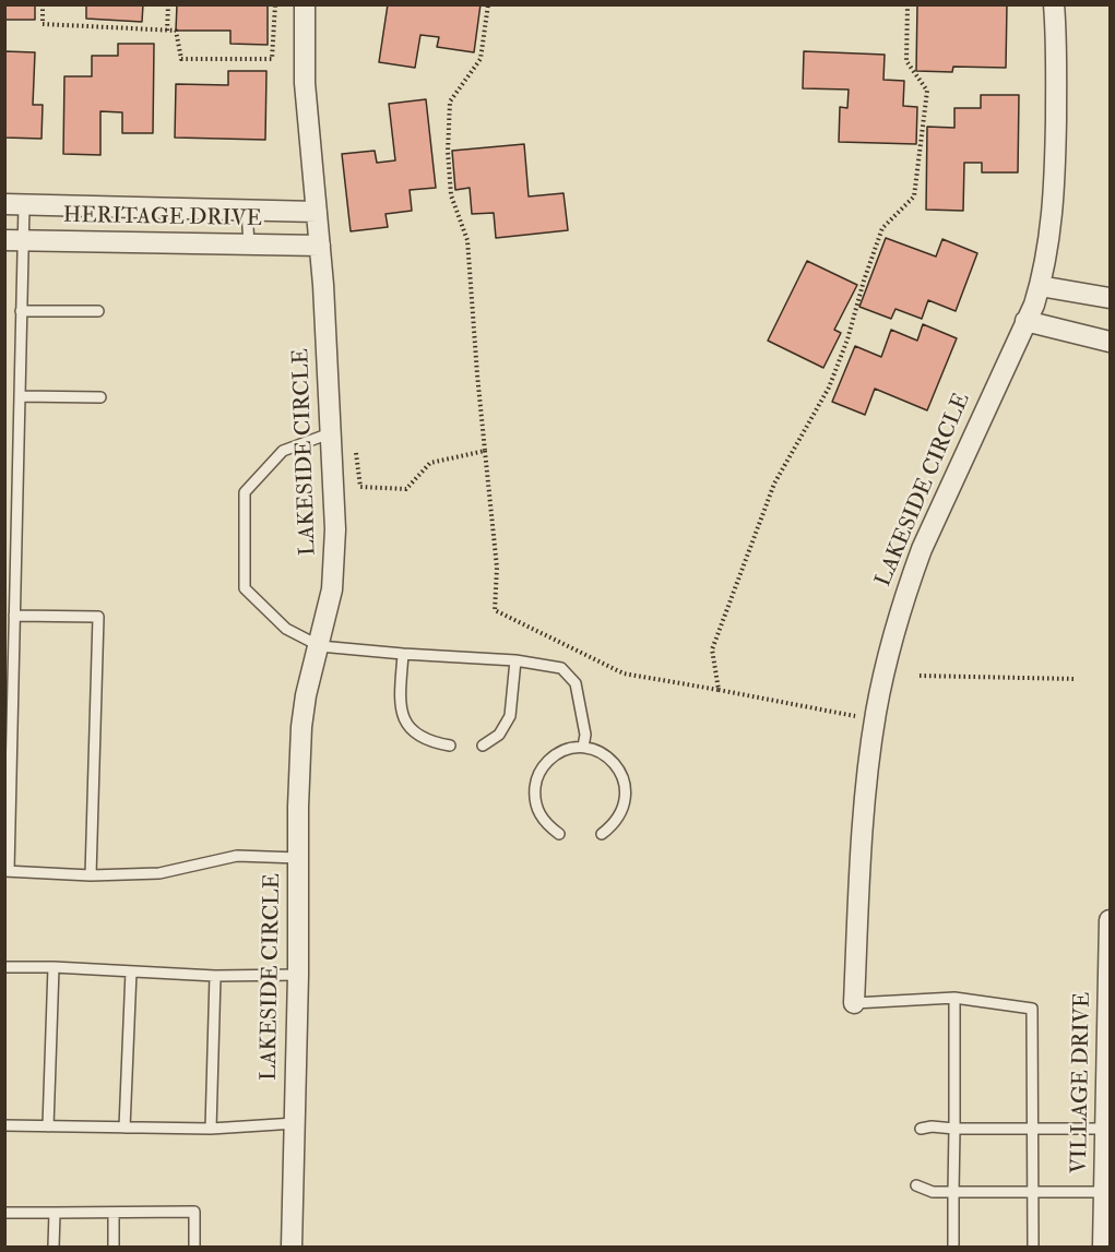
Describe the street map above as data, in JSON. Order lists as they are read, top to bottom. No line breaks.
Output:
{"streets":{"street":["HERITAGE DRIVE","LAKESIDE CIRCLE","VILLAGE DRIVE"]},"crossings":[["HERITAGE DRIVE","LAKESIDE CIRCLE"]]}
